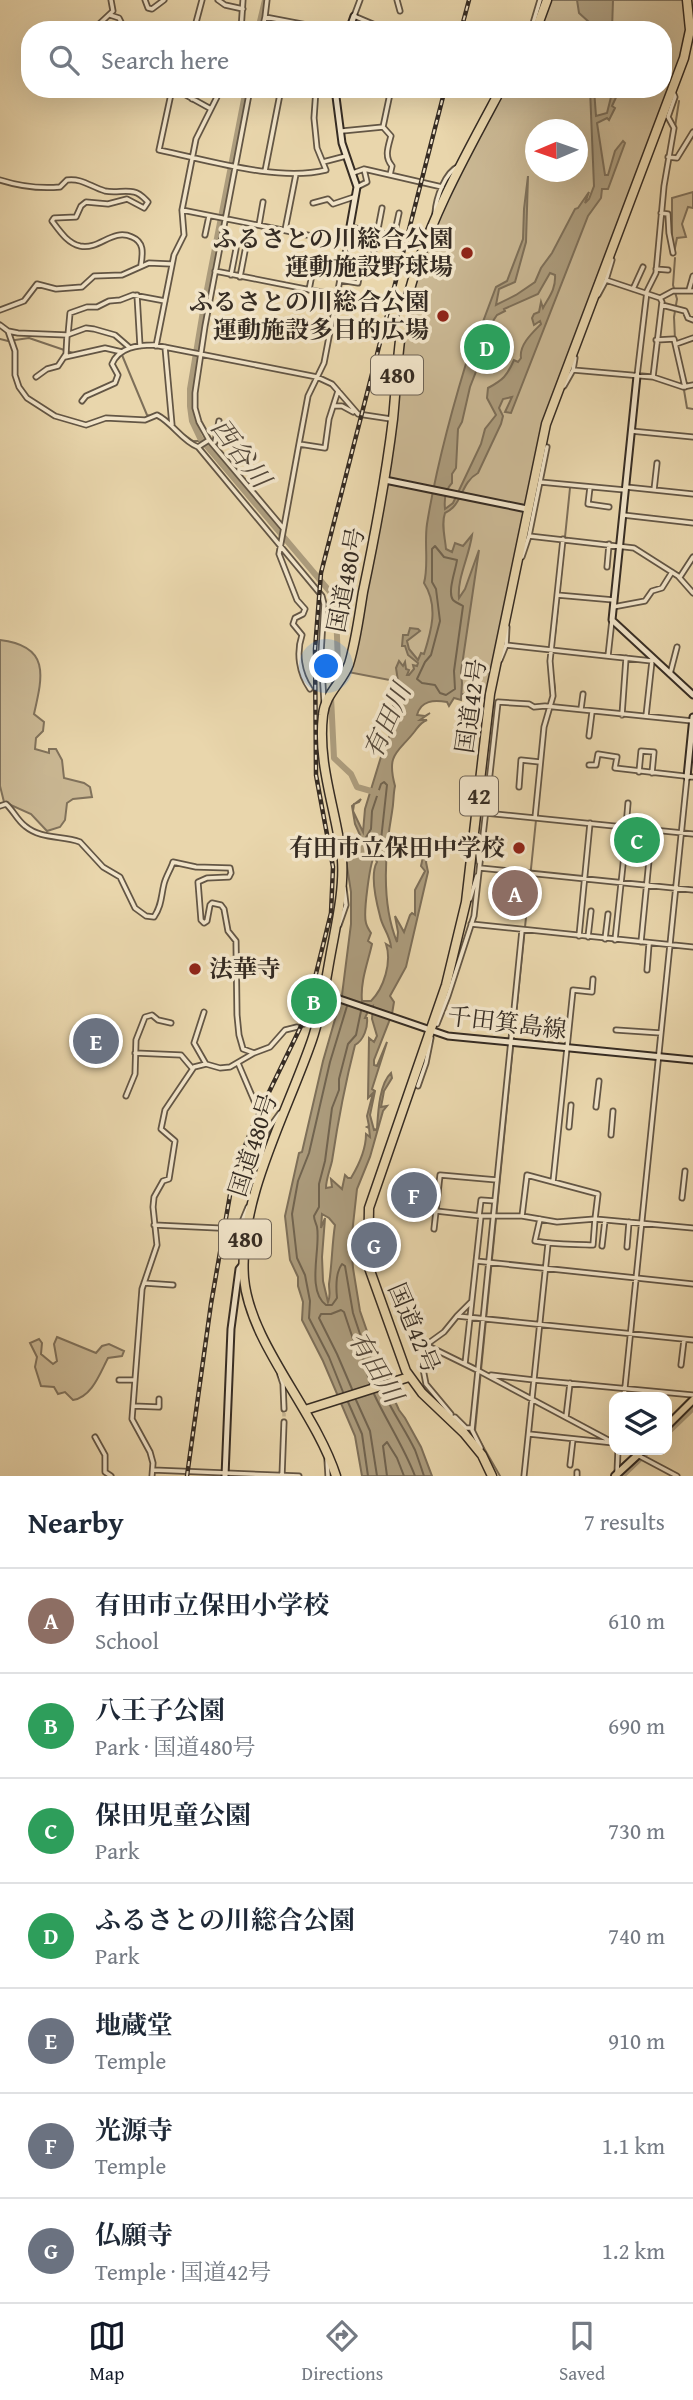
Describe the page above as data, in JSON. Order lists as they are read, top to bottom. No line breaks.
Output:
{"streets":{"highway":["480","国道480号","国道42号","42"],"street":["千田箕島線"]},"crossings":[["国道480号","千田箕島線"],["国道42号","千田箕島線"]],"water":["西谷川","有田川"],"places":["ふるさとの川総合公園 運動施設野球場","ふるさとの川総合公園 運動施設多目的広場","有田市立保田中学校","法華寺"],"north":"left","page":{"search":"Search here","pins":["D","C","A","B","E","F","G"],"heading":["Nearby","7 results"],"list":[{"mark":"A","name":"有田市立保田小学校","note":"School","value":"610 m"},{"mark":"B","name":"八王子公園","note":"Park · 国道480号","value":"690 m"},{"mark":"C","name":"保田児童公園","note":"Park","value":"730 m"},{"mark":"D","name":"ふるさとの川総合公園","note":"Park","value":"740 m"},{"mark":"E","name":"地蔵堂","note":"Temple","value":"910 m"},{"mark":"F","name":"光源寺","note":"Temple","value":"1.1 km"},{"mark":"G","name":"仏願寺","note":"Temple · 国道42号","value":"1.2 km"}],"nav":["Map","Directions","Saved"]}}
